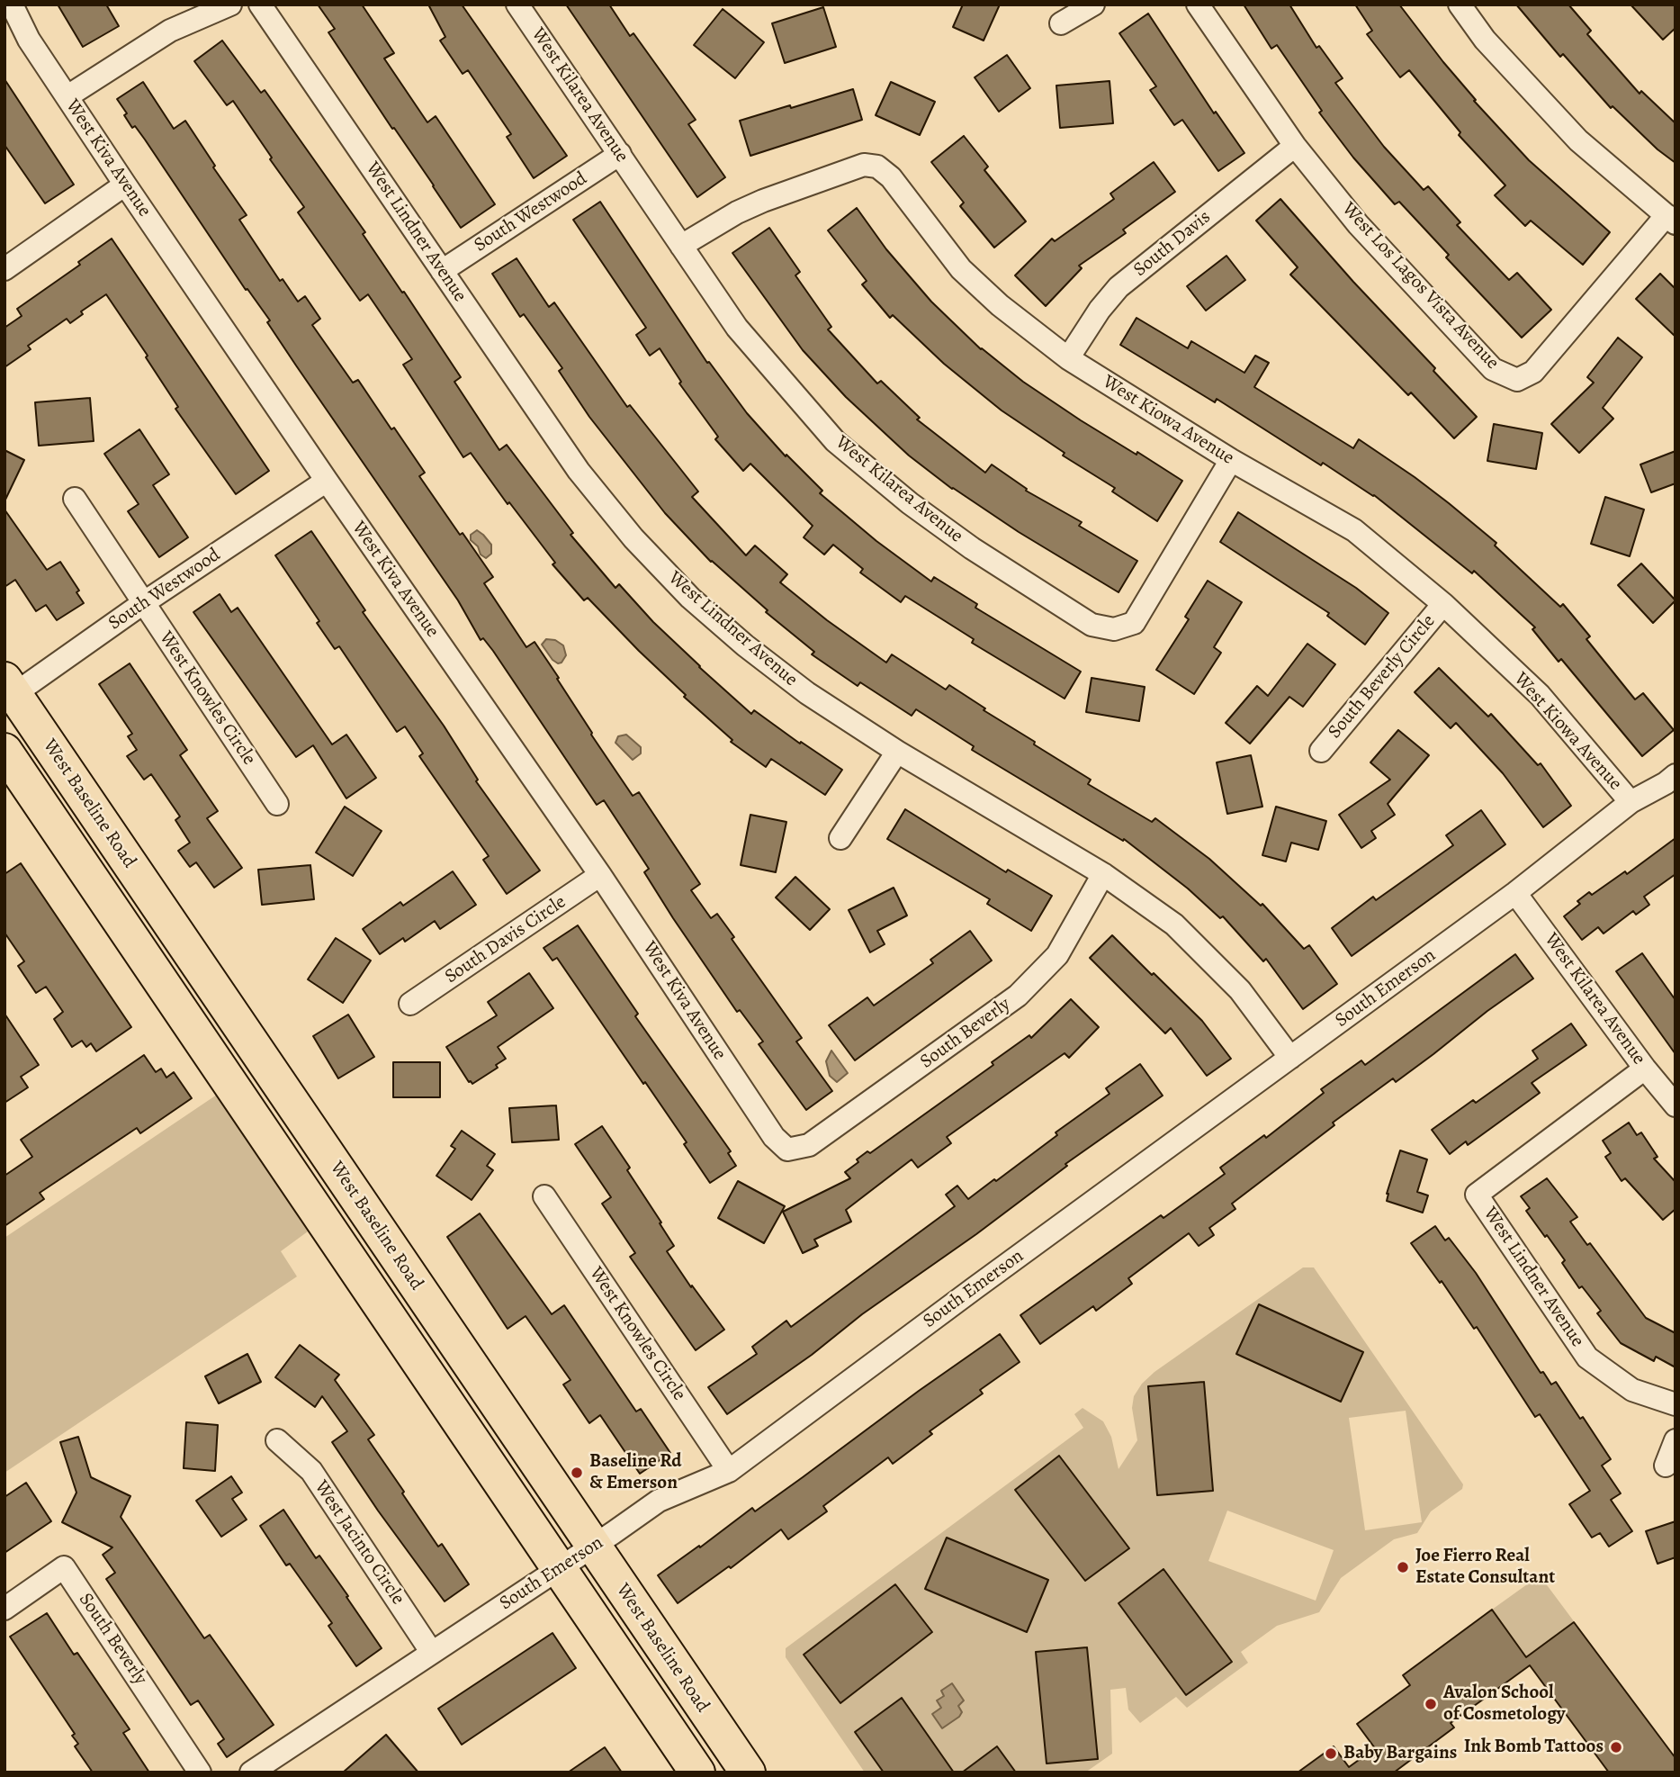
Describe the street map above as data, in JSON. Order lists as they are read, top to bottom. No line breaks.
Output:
{"streets":{"main road":["West Baseline Road"],"street":["West Kilarea Avenue","West Kiva Avenue","South Westwood","West Lindner Avenue","South Davis","West Los Lagos Vista Avenue","West Kiowa Avenue","South Beverly Circle","West Knowles Circle","South Davis Circle","South Emerson","South Beverly","West Jacinto Circle"]},"crossings":[["West Kilarea Avenue","South Westwood"],["West Kilarea Avenue","West Lindner Avenue"],["West Kilarea Avenue","West Kiowa Avenue"],["West Kilarea Avenue","South Emerson"],["West Kiva Avenue","South Westwood"],["West Kiva Avenue","South Davis Circle"],["West Kiva Avenue","South Beverly"],["South Westwood","West Lindner Avenue"],["South Westwood","West Knowles Circle"],["South Westwood","West Baseline Road"],["West Lindner Avenue","South Emerson"],["West Lindner Avenue","South Beverly"],["South Davis","West Los Lagos Vista Avenue"],["South Davis","West Kiowa Avenue"],["West Kiowa Avenue","South Beverly Circle"],["West Kiowa Avenue","South Emerson"],["West Knowles Circle","South Emerson"],["West Baseline Road","South Emerson"],["South Emerson","West Jacinto Circle"]],"places":["Baseline Rd & Emerson","Joe Fierro Real Estate Consultant","Avalon School of Cosmetology","Ink Bomb Tattoos","Baby Bargains"]}
